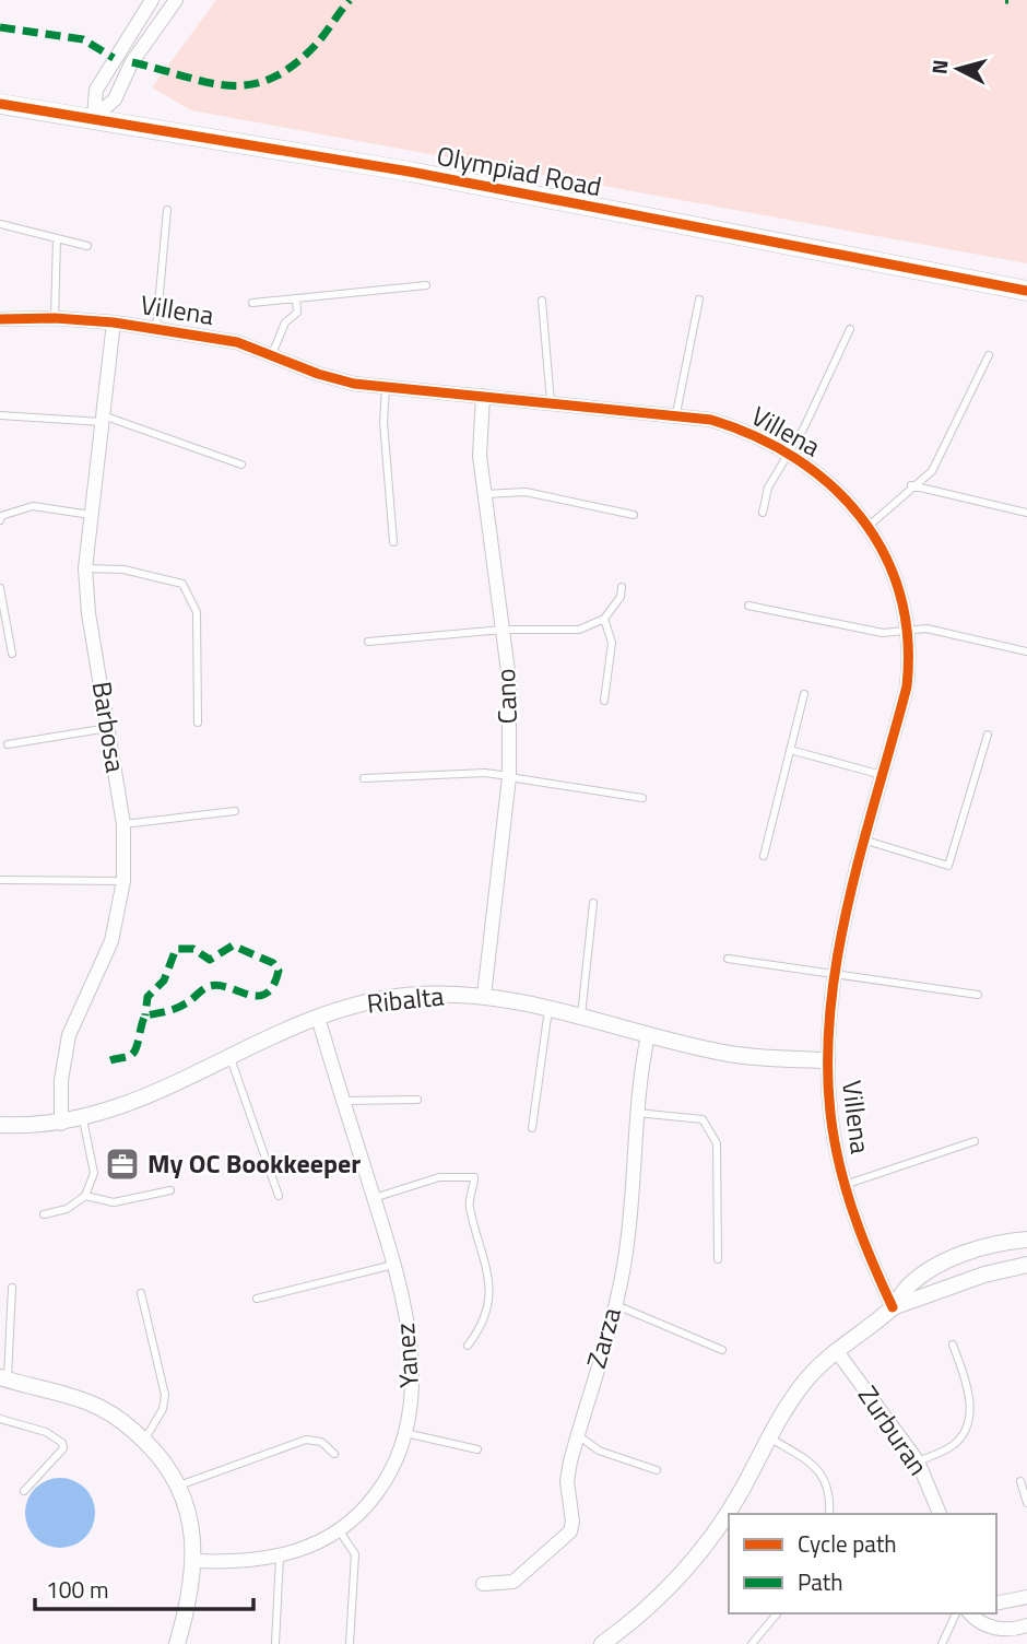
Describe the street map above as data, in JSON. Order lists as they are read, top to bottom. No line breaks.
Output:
{"streets":{"main road":["Olympiad Road"],"street":["Villena","Cano","Barbosa","Ribalta","Zarza","Yanez","Zurburan"]},"crossings":[["Villena","Cano"],["Villena","Barbosa"],["Villena","Ribalta"],["Cano","Ribalta"],["Barbosa","Ribalta"],["Ribalta","Zarza"],["Ribalta","Yanez"]],"places":{"office":["My OC Bookkeeper"]},"legend":["Cycle path","Path"],"scale_bar":"100 m","north":"left"}
